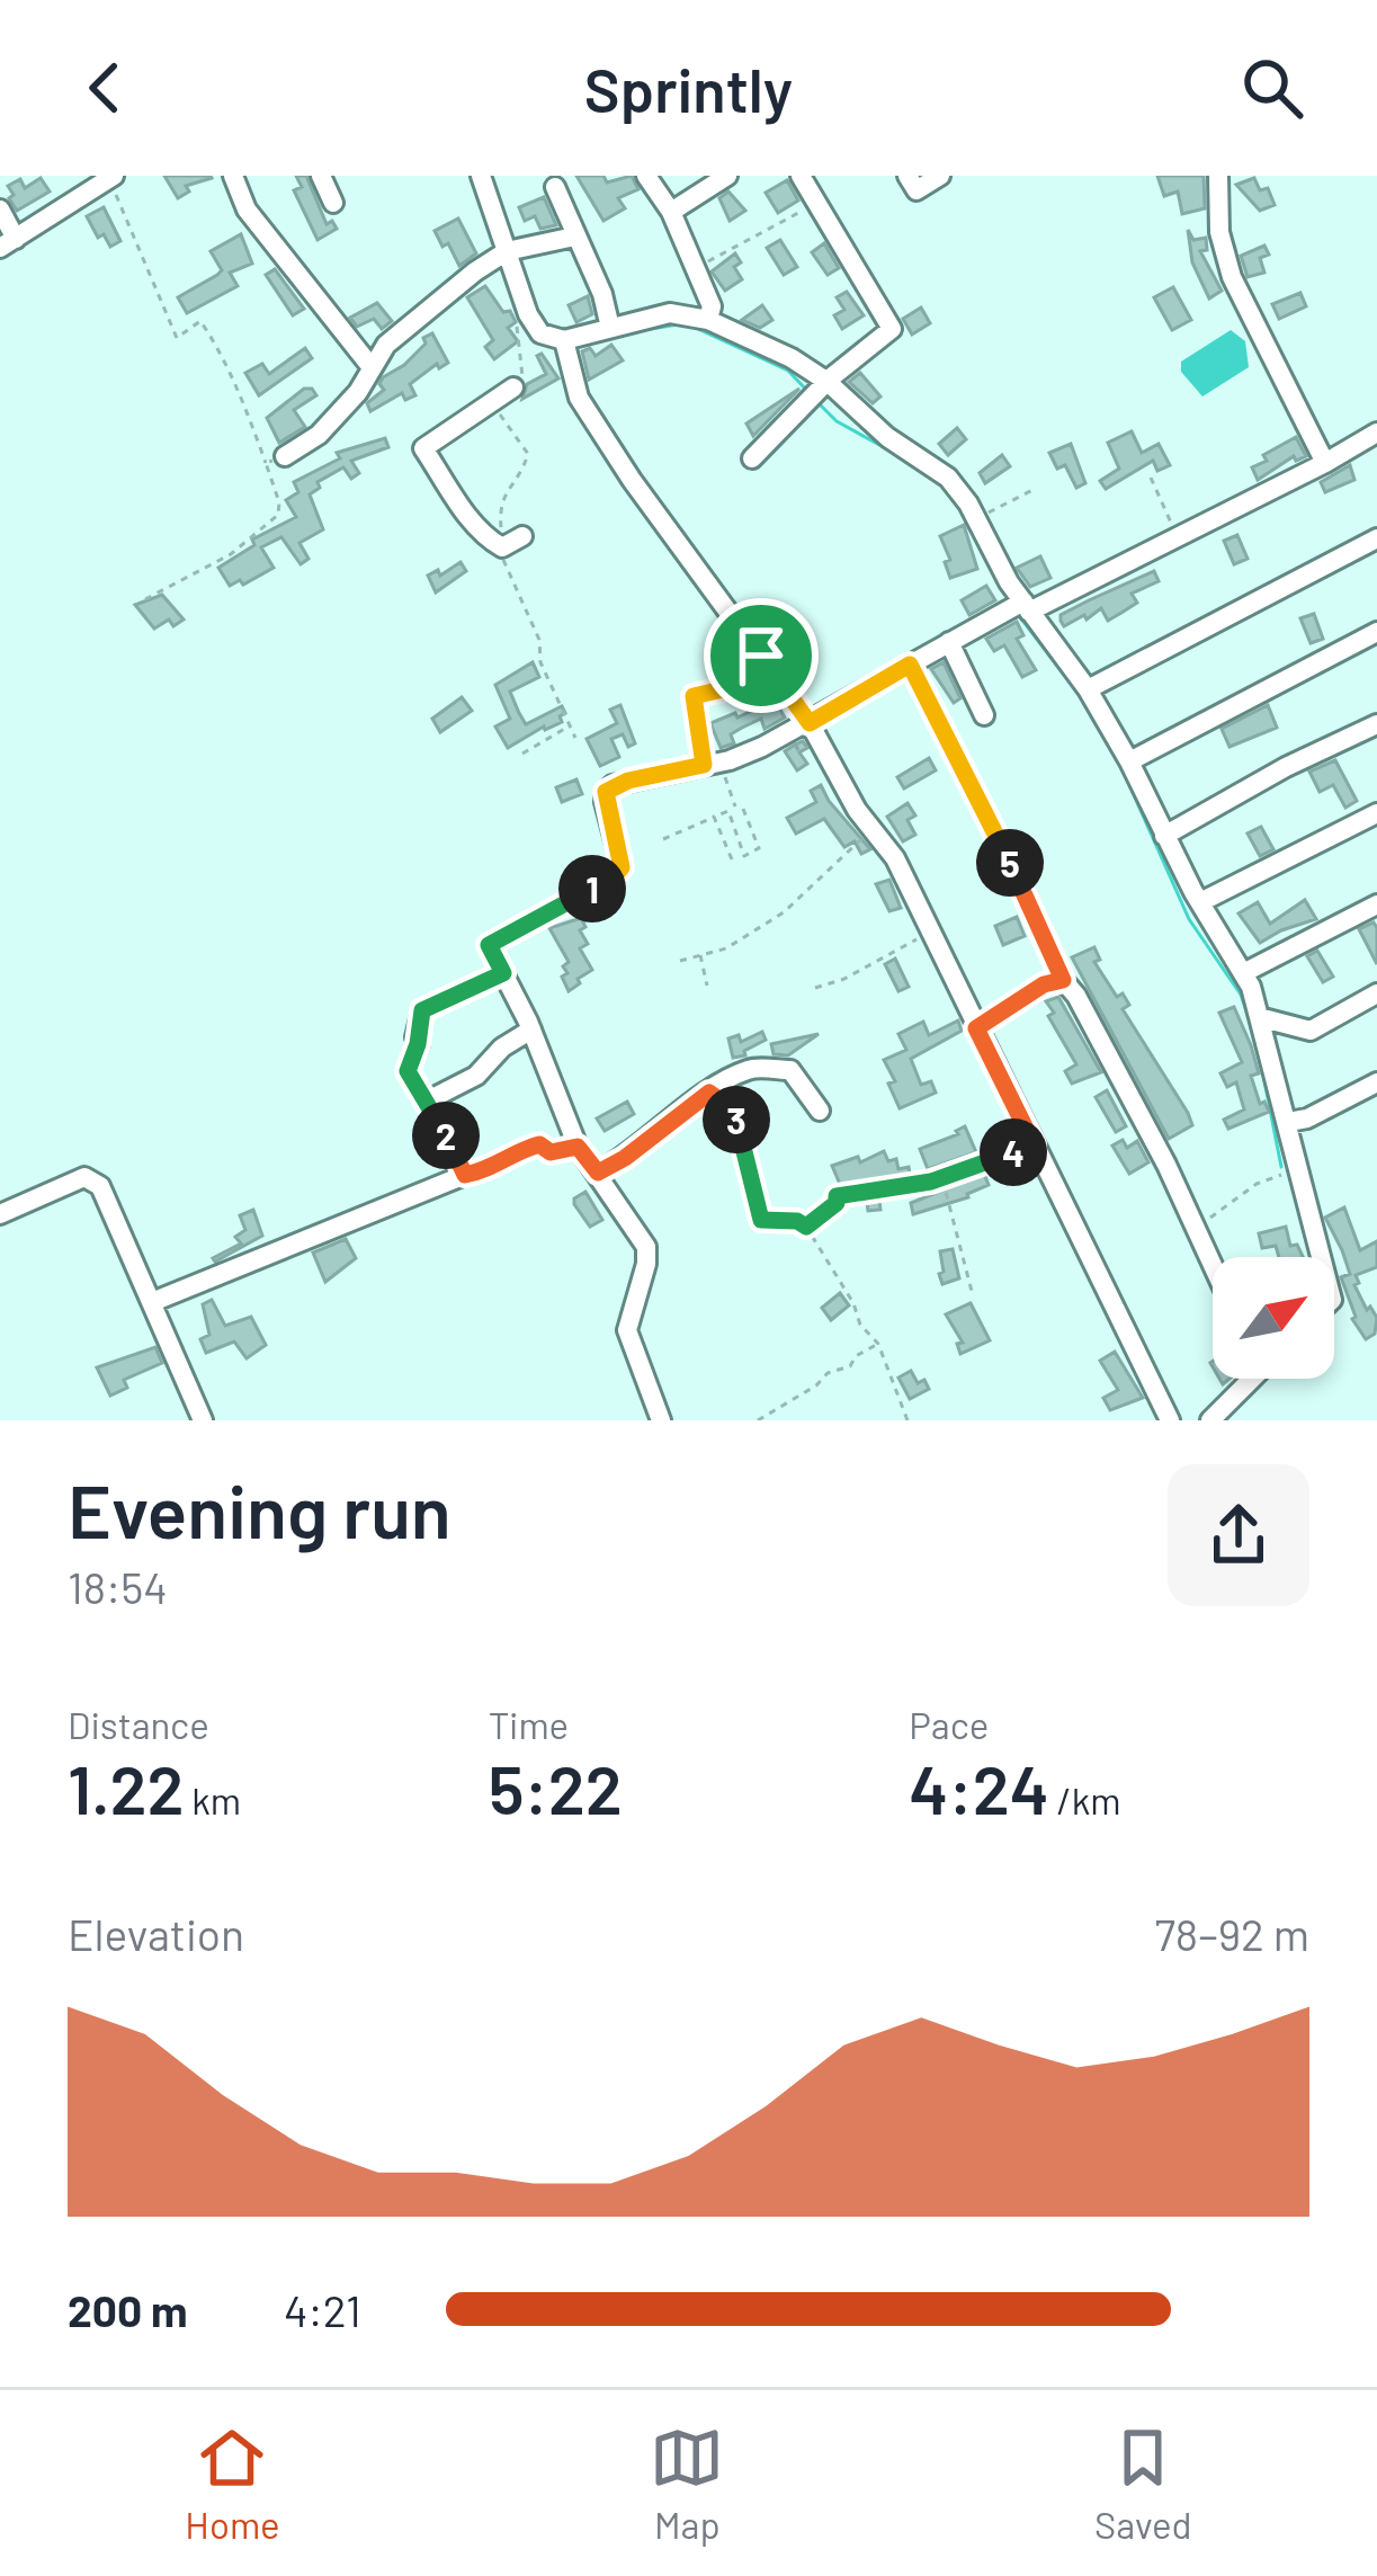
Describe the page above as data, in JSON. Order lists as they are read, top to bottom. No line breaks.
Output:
{"north":"top right","page":{"header":"Sprintly","pins":["5","1","3","2","4"],"heading":["Evening run","18:54"],"stats":[["Distance","1.22 km"],["Time","5:22"],["Pace","4:24 /km"]],"chart":["Elevation","78–92 m"],"list":[{"name":"200 m","note":"4:21"}],"tabs":["Home","Map","Saved"]}}
